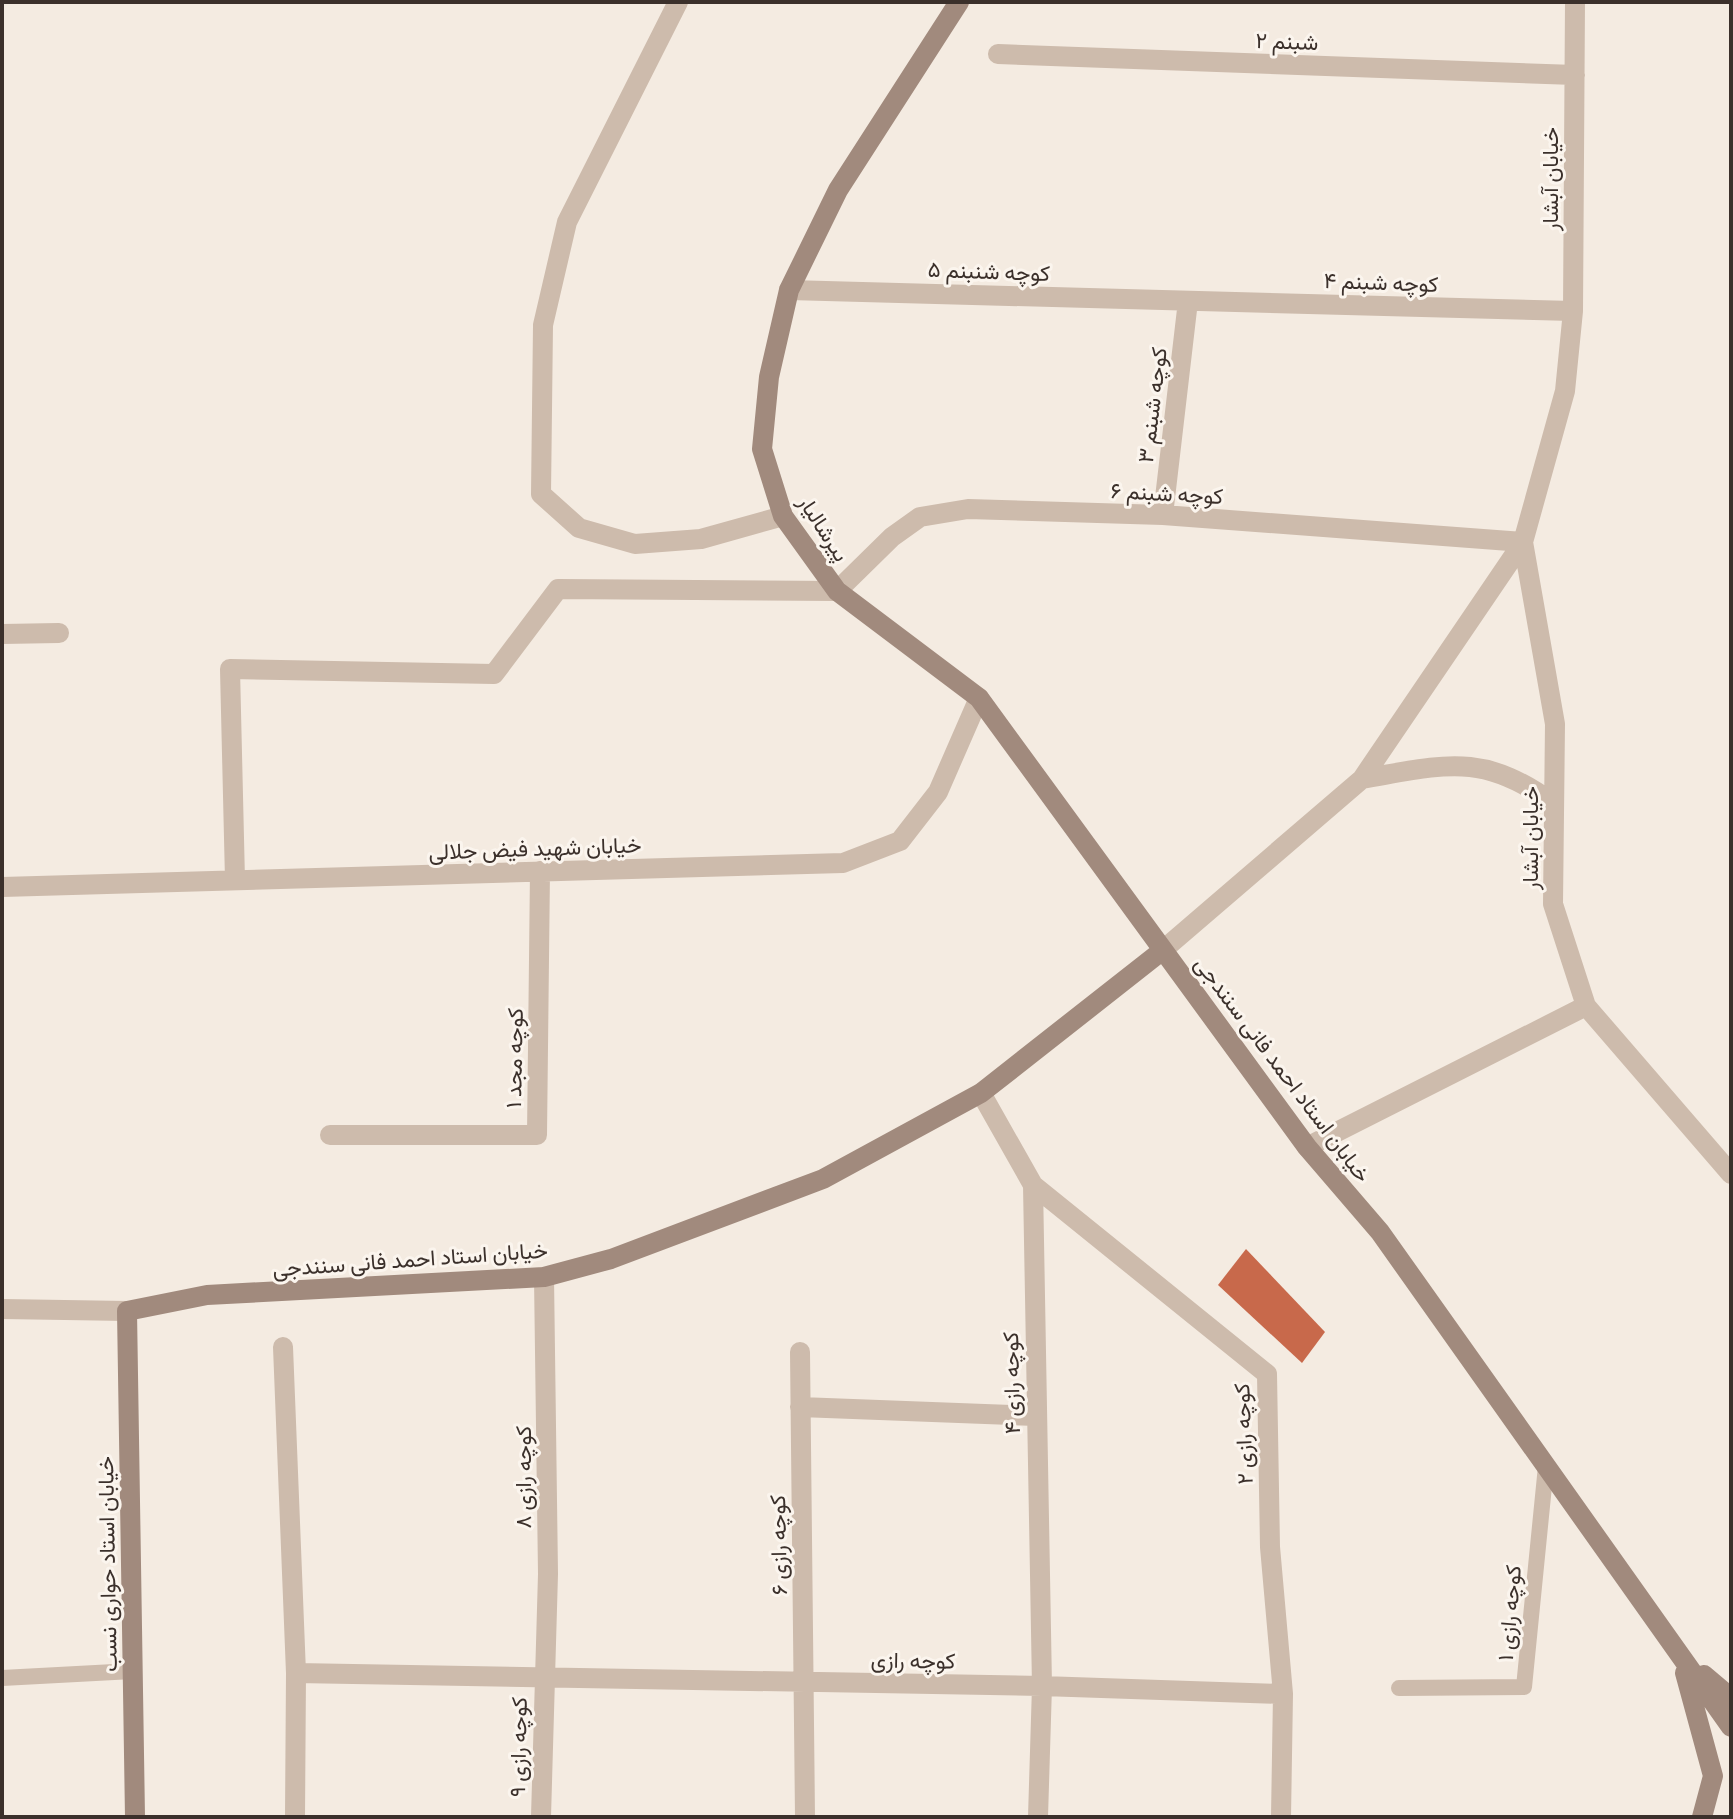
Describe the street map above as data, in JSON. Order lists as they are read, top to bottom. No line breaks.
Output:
{"streets":{"street":["شبنم ۲","خیابان آبشار","کوچه شنبنم ۵","کوچه شبنم ۴","کوچه شبنم ۳","کوچه شبنم ۶","پیرشالیار","خیابان شهید فیض جلالی","کوچه مجد ۱","خیابان استاد احمد فانی سنندجی","کوچه رازی ۴","کوچه رازی ۲","کوچه رازی ۸","کوچه رازی ۶","خیابان استاد حواری نسب","کوچه رازی","کوچه رازی ۹"],"lane":["کوچه رازی ۱"]},"crossings":[["شبنم ۲","خیابان آبشار"],["خیابان آبشار","کوچه شبنم ۴"],["خیابان آبشار","کوچه شبنم ۶"],["خیابان آبشار","پیرشالیار"],["خیابان آبشار","خیابان استاد احمد فانی سنندجی"],["کوچه شنبنم ۵","کوچه شبنم ۴"],["کوچه شنبنم ۵","کوچه شبنم ۳"],["کوچه شنبنم ۵","پیرشالیار"],["کوچه شبنم ۴","کوچه شبنم ۳"],["کوچه شبنم ۳","کوچه شبنم ۶"],["کوچه شبنم ۶","پیرشالیار"],["پیرشالیار","خیابان شهید فیض جلالی"],["پیرشالیار","خیابان استاد احمد فانی سنندجی"],["خیابان شهید فیض جلالی","کوچه مجد ۱"],["خیابان استاد احمد فانی سنندجی","کوچه رازی ۴"],["خیابان استاد احمد فانی سنندجی","کوچه رازی ۸"],["خیابان استاد احمد فانی سنندجی","خیابان استاد حواری نسب"],["خیابان استاد احمد فانی سنندجی","کوچه رازی ۱"],["کوچه رازی ۴","کوچه رازی ۲"],["کوچه رازی ۴","کوچه رازی"],["کوچه رازی ۲","کوچه رازی"],["کوچه رازی ۸","کوچه رازی"],["کوچه رازی ۸","کوچه رازی ۹"],["کوچه رازی ۶","کوچه رازی"],["کوچه رازی","کوچه رازی ۹"]]}
